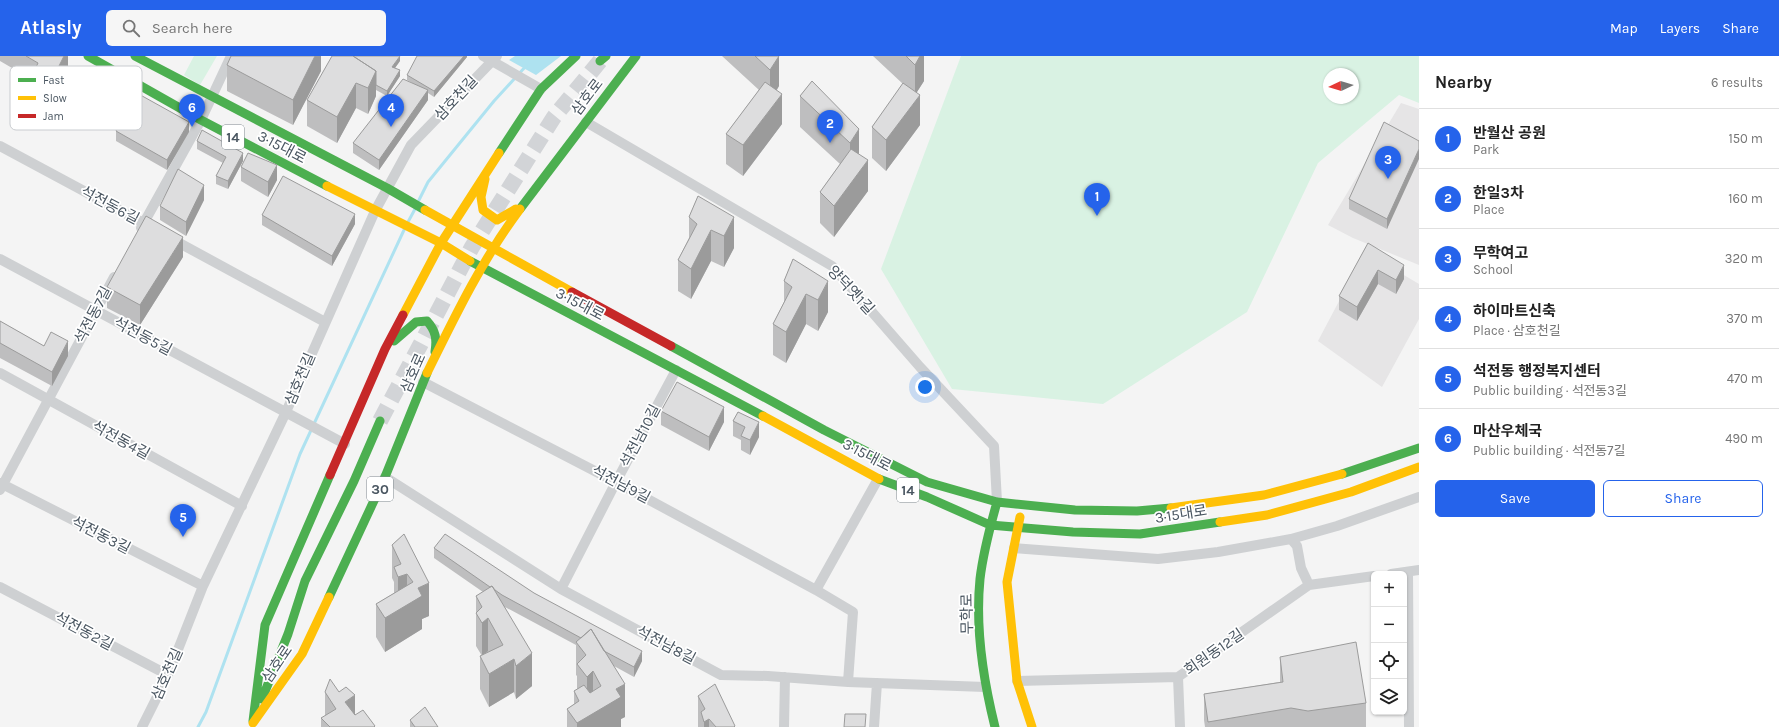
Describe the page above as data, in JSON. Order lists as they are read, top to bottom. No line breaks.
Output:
{"streets":{"main road":["삼호로","14","3·15대로","30","무학로"],"street":["삼호천길","석전동6길","양덕옛1길","석전동7길","석전동5길","석전남10길","석전동4길","석전남9길","석전동3길","석전동2길","석전남8길","회원동12길"]},"crossings":[["삼호로","14"],["삼호로","3·15대로"],["삼호로","양덕옛1길"],["삼호로","석전동5길"],["삼호로","석전남9길"],["삼호로","석전남8길"],["삼호천길","14"],["삼호천길","3·15대로"],["삼호천길","석전동6길"],["삼호천길","석전동5길"],["삼호천길","석전동4길"],["삼호천길","석전동3길"],["삼호천길","석전동2길"],["14","3·15대로"],["3·15대로","양덕옛1길"],["3·15대로","석전남10길"],["3·15대로","무학로"],["양덕옛1길","무학로"],["석전동7길","석전동5길"],["석전동7길","석전동4길"],["석전동7길","석전동3길"],["석전남10길","석전남9길"],["석전남10길","석전남8길"],["석전남9길","석전남8길"],["무학로","석전남8길"]],"legend":["Fast","Slow","Jam"],"north":"left","page":{"header":"Atlasly","search":"Search here","nav":["Map","Layers","Share"],"heading":["Nearby","6 results"],"pins":["4","6","2","3","1","5"],"list":[{"mark":"1","name":"반월산 공원","note":"Park","value":"150 m"},{"mark":"2","name":"한일3차","note":"Place","value":"160 m"},{"mark":"3","name":"무학여고","note":"School","value":"320 m"},{"mark":"4","name":"하이마트신축","note":"Place · 삼호천길","value":"370 m"},{"mark":"5","name":"석전동 행정복지센터","note":"Public building · 석전동3길","value":"470 m"},{"mark":"6","name":"마산우체국","note":"Public building · 석전동7길","value":"490 m"}],"buttons":["Save","Share"],"map_buttons":["+","−"]}}
